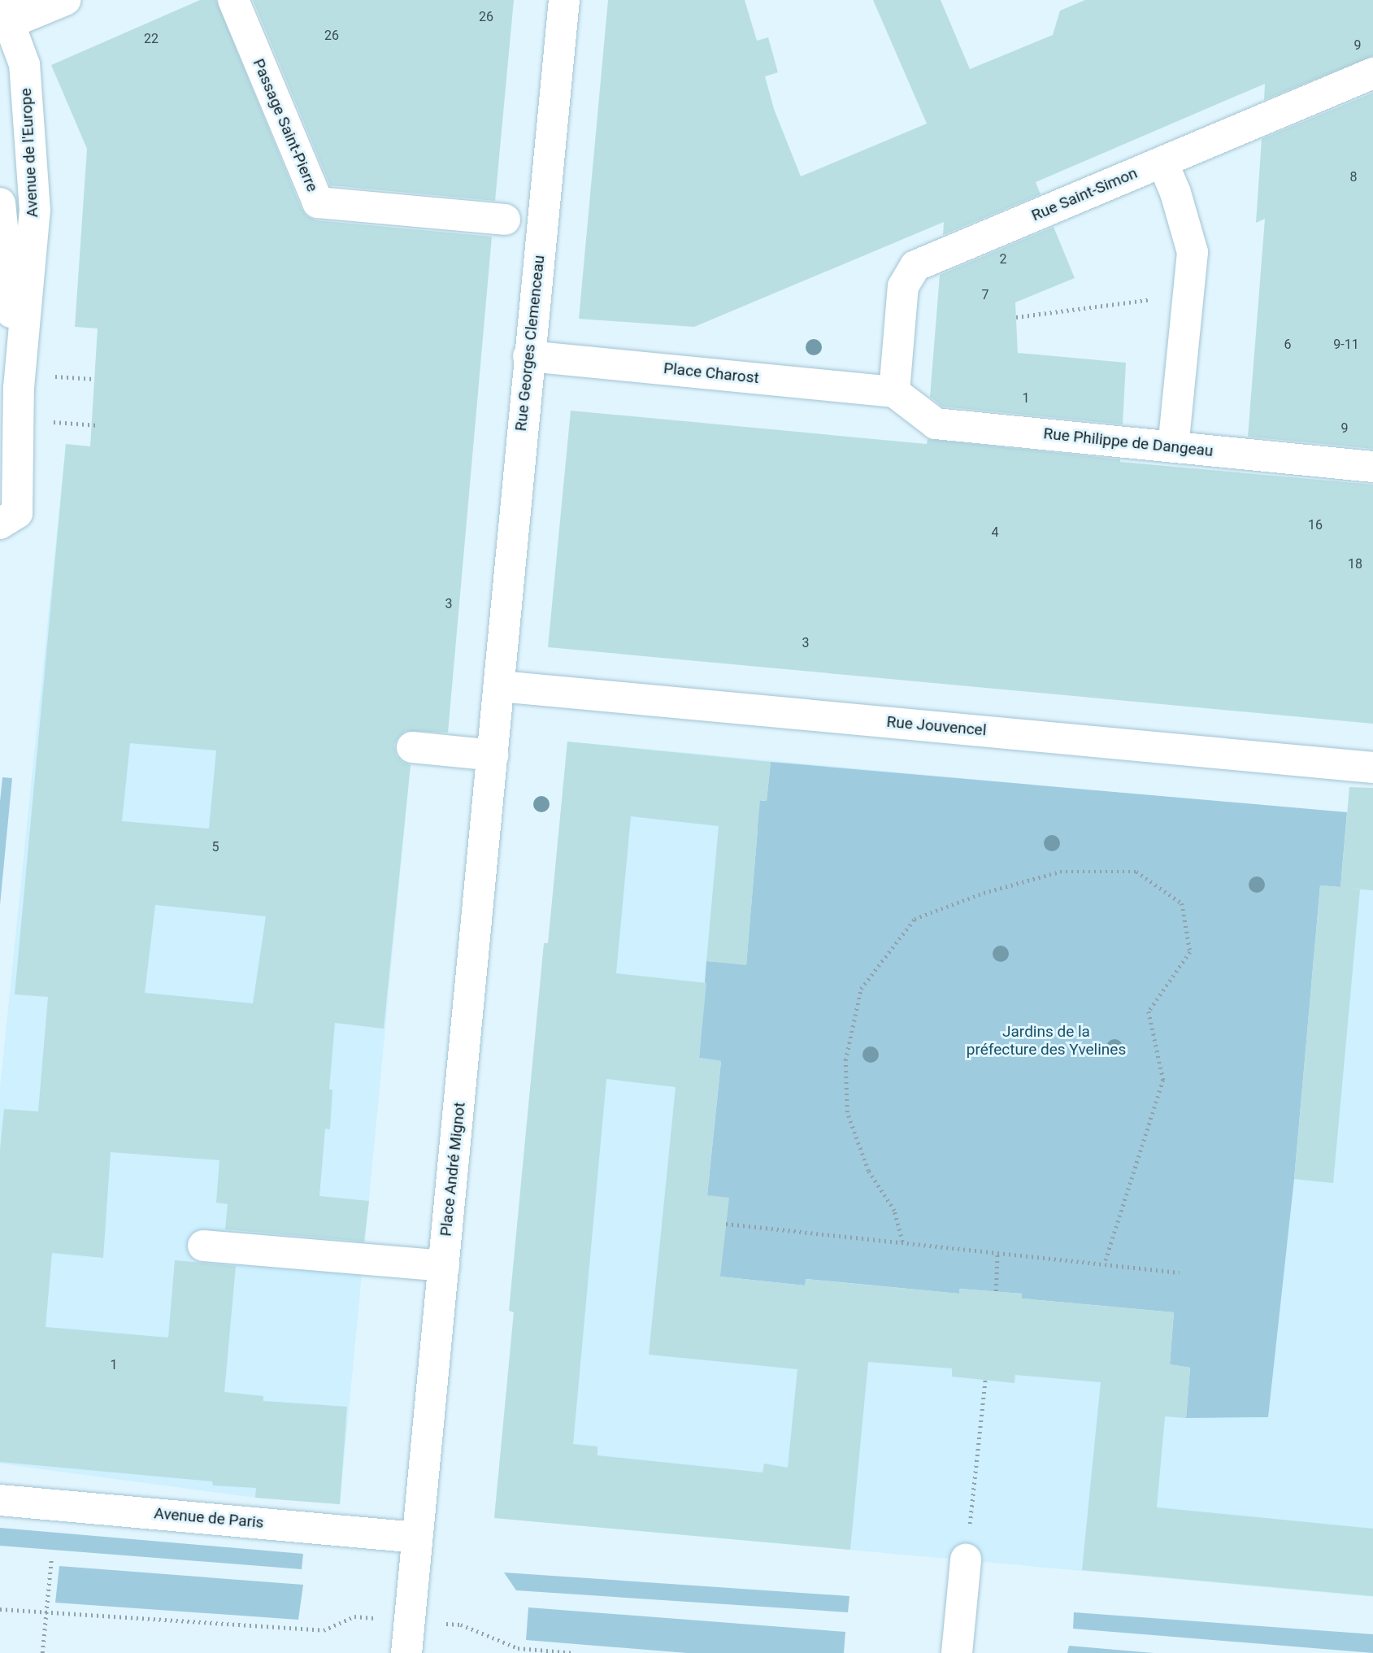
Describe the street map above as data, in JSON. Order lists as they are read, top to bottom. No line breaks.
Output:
{"streets":{"street":["Passage Saint-Pierre","Avenue de l'Europe","Rue Saint-Simon","Rue Georges Clemenceau","Place Charost","Rue Philippe de Dangeau","Rue Jouvencel","Place André Mignot","Avenue de Paris"]},"crossings":[["Rue Saint-Simon","Place Charost"],["Rue Saint-Simon","Rue Philippe de Dangeau"],["Rue Georges Clemenceau","Place Charost"],["Rue Georges Clemenceau","Rue Jouvencel"],["Rue Georges Clemenceau","Place André Mignot"],["Place Charost","Rue Philippe de Dangeau"],["Rue Jouvencel","Place André Mignot"],["Place André Mignot","Avenue de Paris"]],"parks":["Jardins de la préfecture des Yvelines"],"house_numbers":["26","26","22","9","8","2","7","6","9-11","1","9","16","4","18","3","3","5","1"]}
